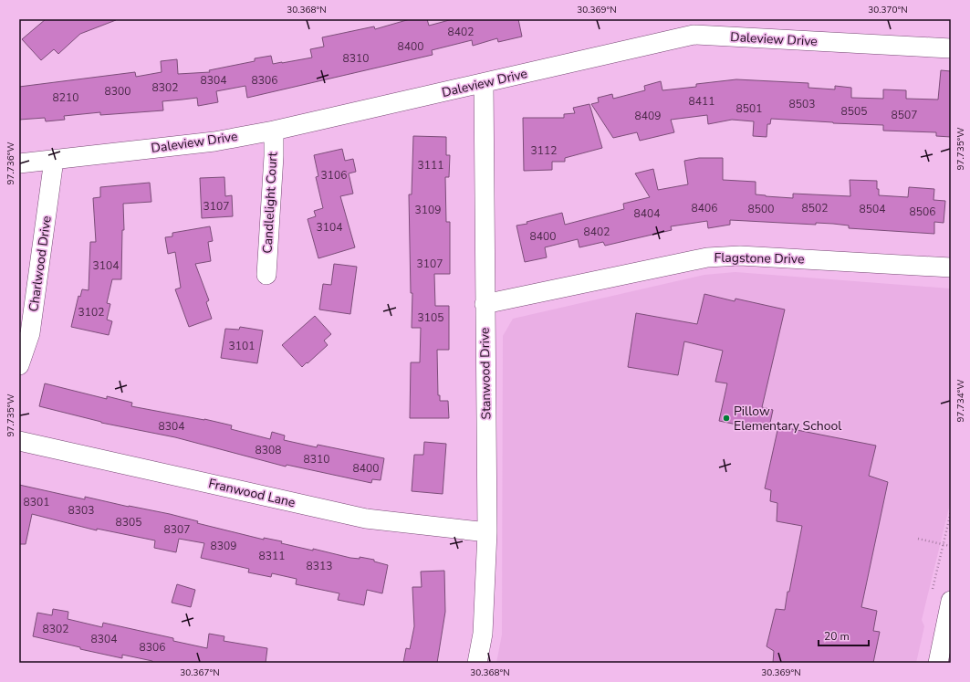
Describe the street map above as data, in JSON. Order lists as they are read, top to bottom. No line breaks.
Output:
{"streets":{"street":["Daleview Drive","Candlelight Court","Flagstone Drive","Charlwood Drive","Stanwood Drive","Franwood Lane"]},"crossings":[["Daleview Drive","Candlelight Court"],["Daleview Drive","Charlwood Drive"],["Daleview Drive","Stanwood Drive"],["Flagstone Drive","Stanwood Drive"],["Stanwood Drive","Franwood Lane"]],"places":["Pillow Elementary School"],"house_numbers":["8402","8400","8310","8304","8306","8302","8300","8210","8411","8503","8501","8505","8507","8409","3112","3111","3106","3107","8406","8502","8500","8504","3109","8506","8404","3104","8402","8400","3107","3104","3102","3105","3101","8304","8308","8310","8400","8301","8303","8305","8307","8309","8311","8313","8302","8304","8306"],"scale_bar":"20 m","coordinates":["30.368°N","30.369°N","30.370°N","97.735°W","97.736°W","97.734°W","30.367°N"]}
